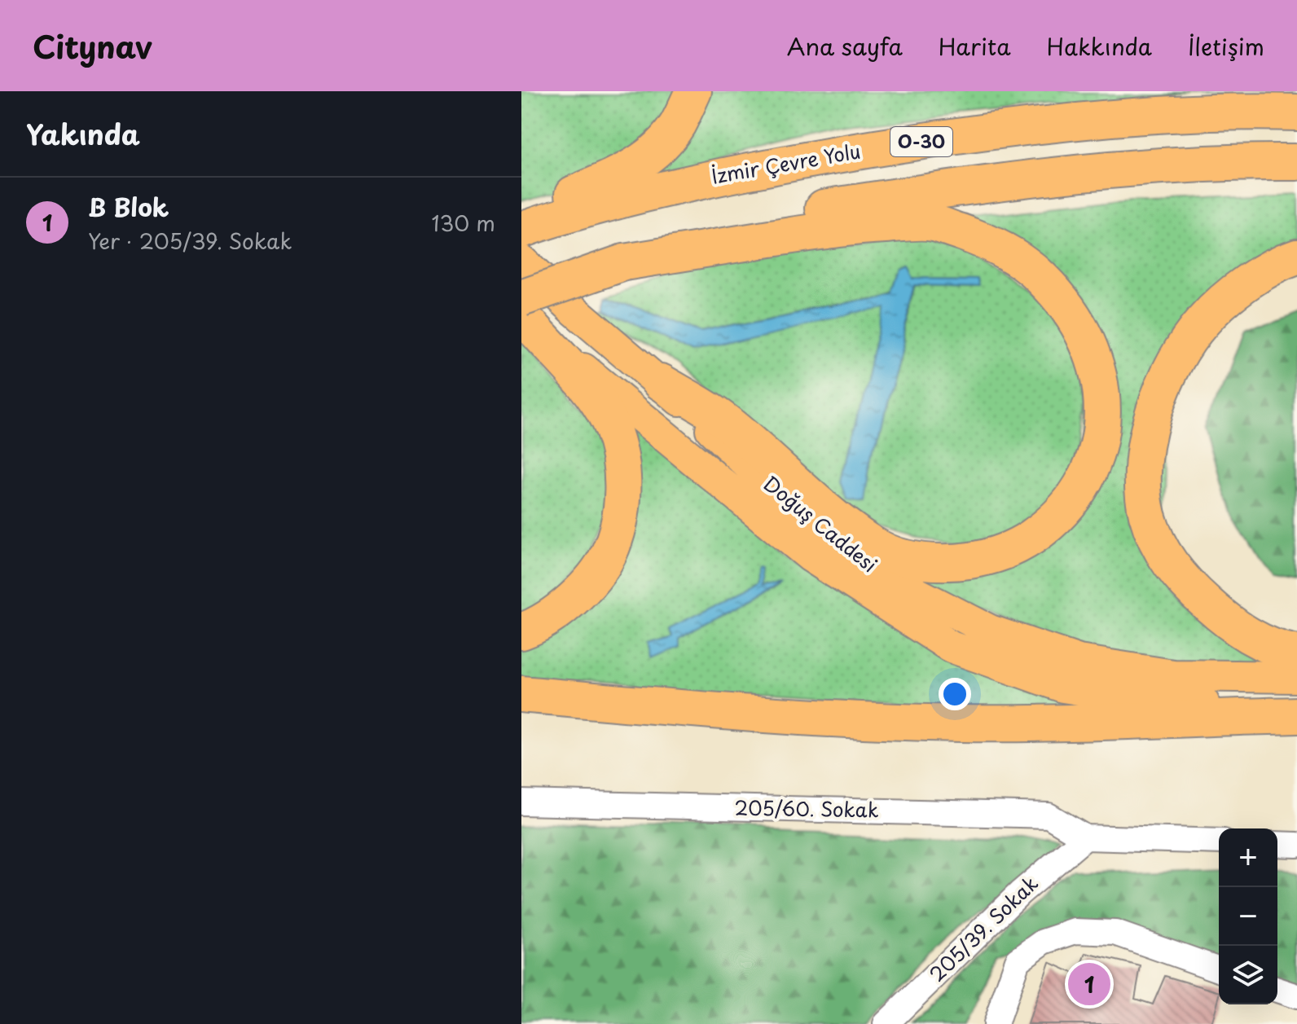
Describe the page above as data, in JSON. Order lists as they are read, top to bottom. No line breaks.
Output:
{"streets":{"highway":["O-30","İzmir Çevre Yolu"],"main road":["Doğuş Caddesi"],"street":["205/60. Sokak","205/39. Sokak"]},"crossings":[["205/60. Sokak","205/39. Sokak"]],"page":{"header":"Citynav","nav":["Ana sayfa","Harita","Hakkında","İletişim"],"heading":"Yakında","list":[{"mark":"1","name":"B Blok","note":"Yer · 205/39. Sokak","value":"130 m"}],"map_buttons":["+","−"],"pins":"1"}}
